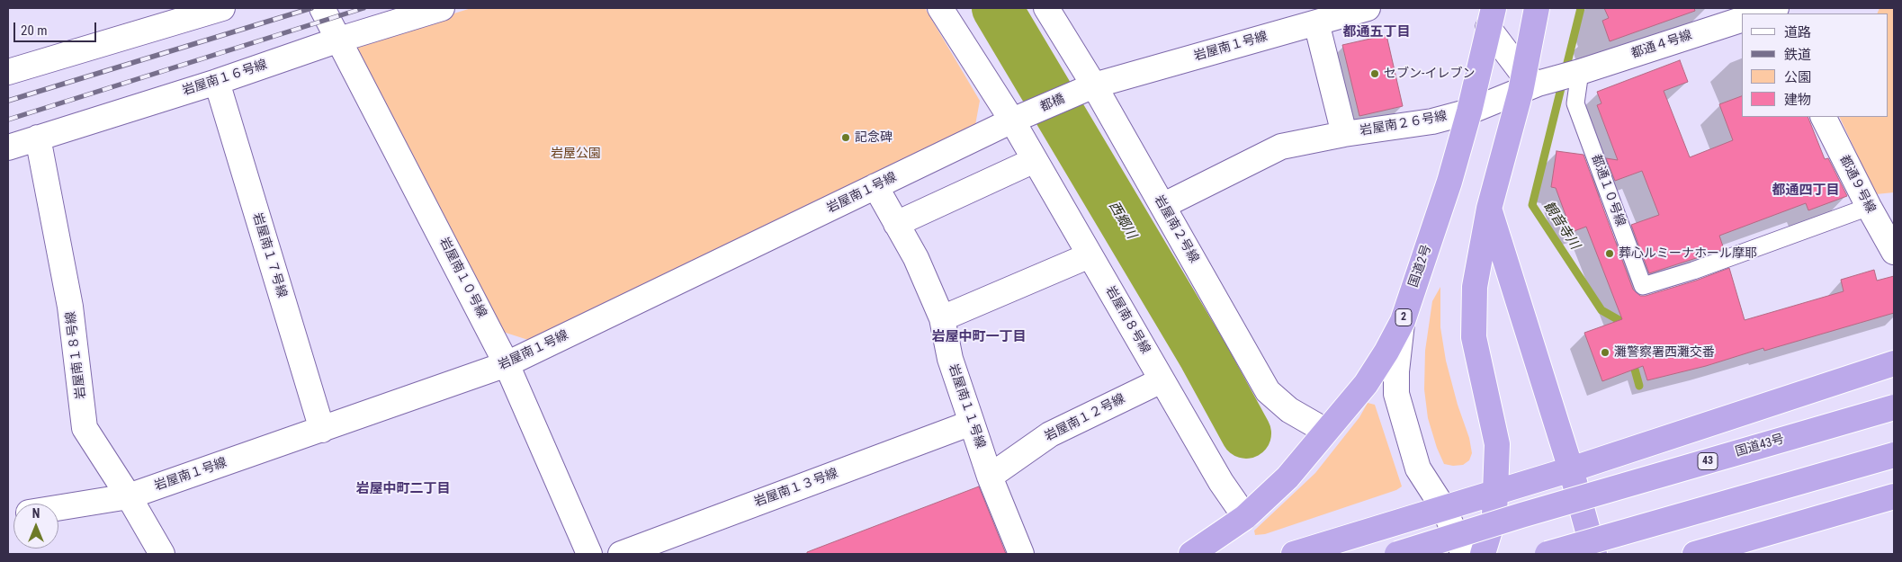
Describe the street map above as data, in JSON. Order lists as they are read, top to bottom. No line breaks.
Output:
{"streets":{"highway":["国道2号","2","国道43号","43"],"street":["都通４号線","岩屋南１号線","岩屋南１６号線","都橋","岩屋南２６号線","都通９号線","岩屋南２号線","岩屋南１７号線","岩屋南１０号線","岩屋南８号線","岩屋南１８号線","岩屋南１１号線","岩屋南１２号線","岩屋南１３号線"],"lane":["都通１０号線"]},"crossings":[["都通４号線","岩屋南２６号線"],["都通４号線","都通１０号線"],["都通４号線","国道2号"],["岩屋南１号線","都橋"],["岩屋南１号線","岩屋南２６号線"],["岩屋南１号線","岩屋南２号線"],["岩屋南１号線","岩屋南１７号線"],["岩屋南１号線","岩屋南１０号線"],["岩屋南１号線","岩屋南８号線"],["岩屋南１号線","岩屋南１８号線"],["岩屋南１号線","岩屋南１１号線"],["岩屋南１６号線","岩屋南１７号線"],["岩屋南１６号線","岩屋南１０号線"],["岩屋南１６号線","岩屋南１８号線"],["都橋","岩屋南２号線"],["都橋","岩屋南８号線"],["岩屋南２６号線","国道2号"],["都通９号線","都通１０号線"],["岩屋南２号線","国道2号"],["国道2号","岩屋南８号線"],["岩屋南８号線","岩屋南１２号線"],["岩屋南１１号線","岩屋南１２号線"],["岩屋南１１号線","岩屋南１３号線"]],"districts":["都通五丁目","都通四丁目","岩屋中町一丁目","岩屋中町二丁目"],"water":["西郷川","観音寺川"],"parks":["岩屋公園"],"places":["セブン-イレブン","記念碑","葬心ルミーナホール摩耶","灘警察署西灘交番"],"legend":["道路","鉄道","公園","建物"],"scale_bar":"20 m","north":"top"}
